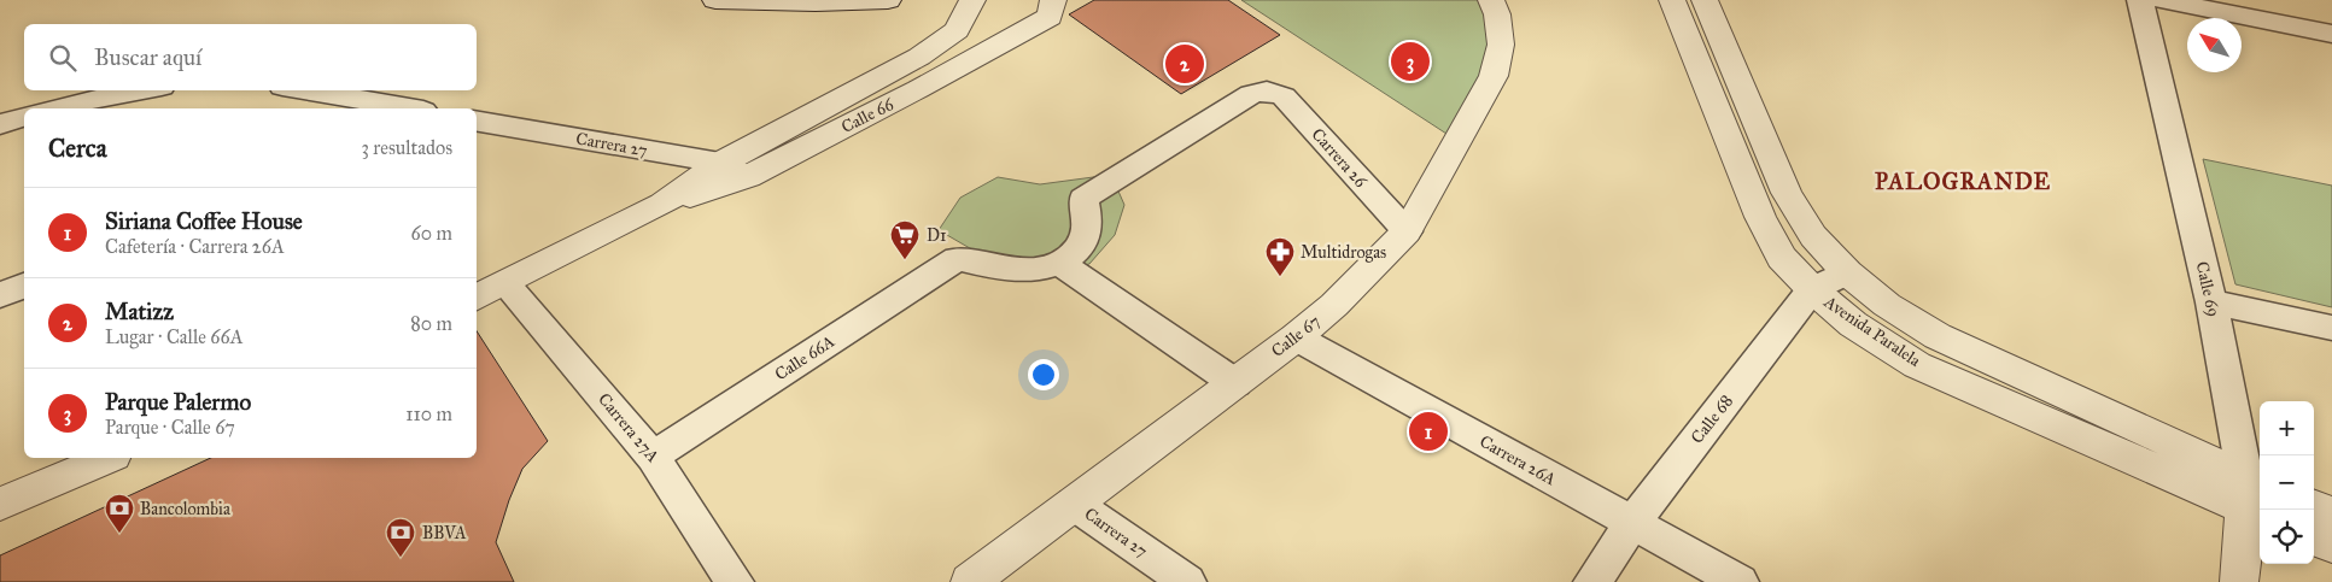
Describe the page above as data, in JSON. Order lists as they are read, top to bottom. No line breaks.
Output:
{"streets":{"street":["Calle 66","Carrera 27","Carrera 26","Calle 69","Avenida Paralela","Calle 67","Calle 66A","Calle 68","Carrera 27A","Carrera 26A"]},"crossings":[["Calle 66","Carrera 27"],["Calle 66","Carrera 27A"],["Carrera 27","Calle 67"],["Carrera 26","Calle 67"],["Carrera 26","Calle 66A"],["Calle 69","Avenida Paralela"],["Avenida Paralela","Calle 68"],["Calle 67","Carrera 26A"],["Calle 66A","Carrera 27A"],["Calle 68","Carrera 26A"]],"districts":["PALOGRANDE"],"places":{"supermarket":["D1"],"pharmacy":["Multidrogas"],"bank":["Bancolombia","BBVA"]},"north":"top left","page":{"search":"Buscar aquí","pins":["3","2","1"],"heading":["Cerca","3 resultados"],"list":[{"mark":"1","name":"Siriana Coffee House","note":"Cafetería · Carrera 26A","value":"60 m"},{"mark":"2","name":"Matizz","note":"Lugar · Calle 66A","value":"80 m"},{"mark":"3","name":"Parque Palermo","note":"Parque · Calle 67","value":"110 m"}],"map_buttons":["+","−"]}}
